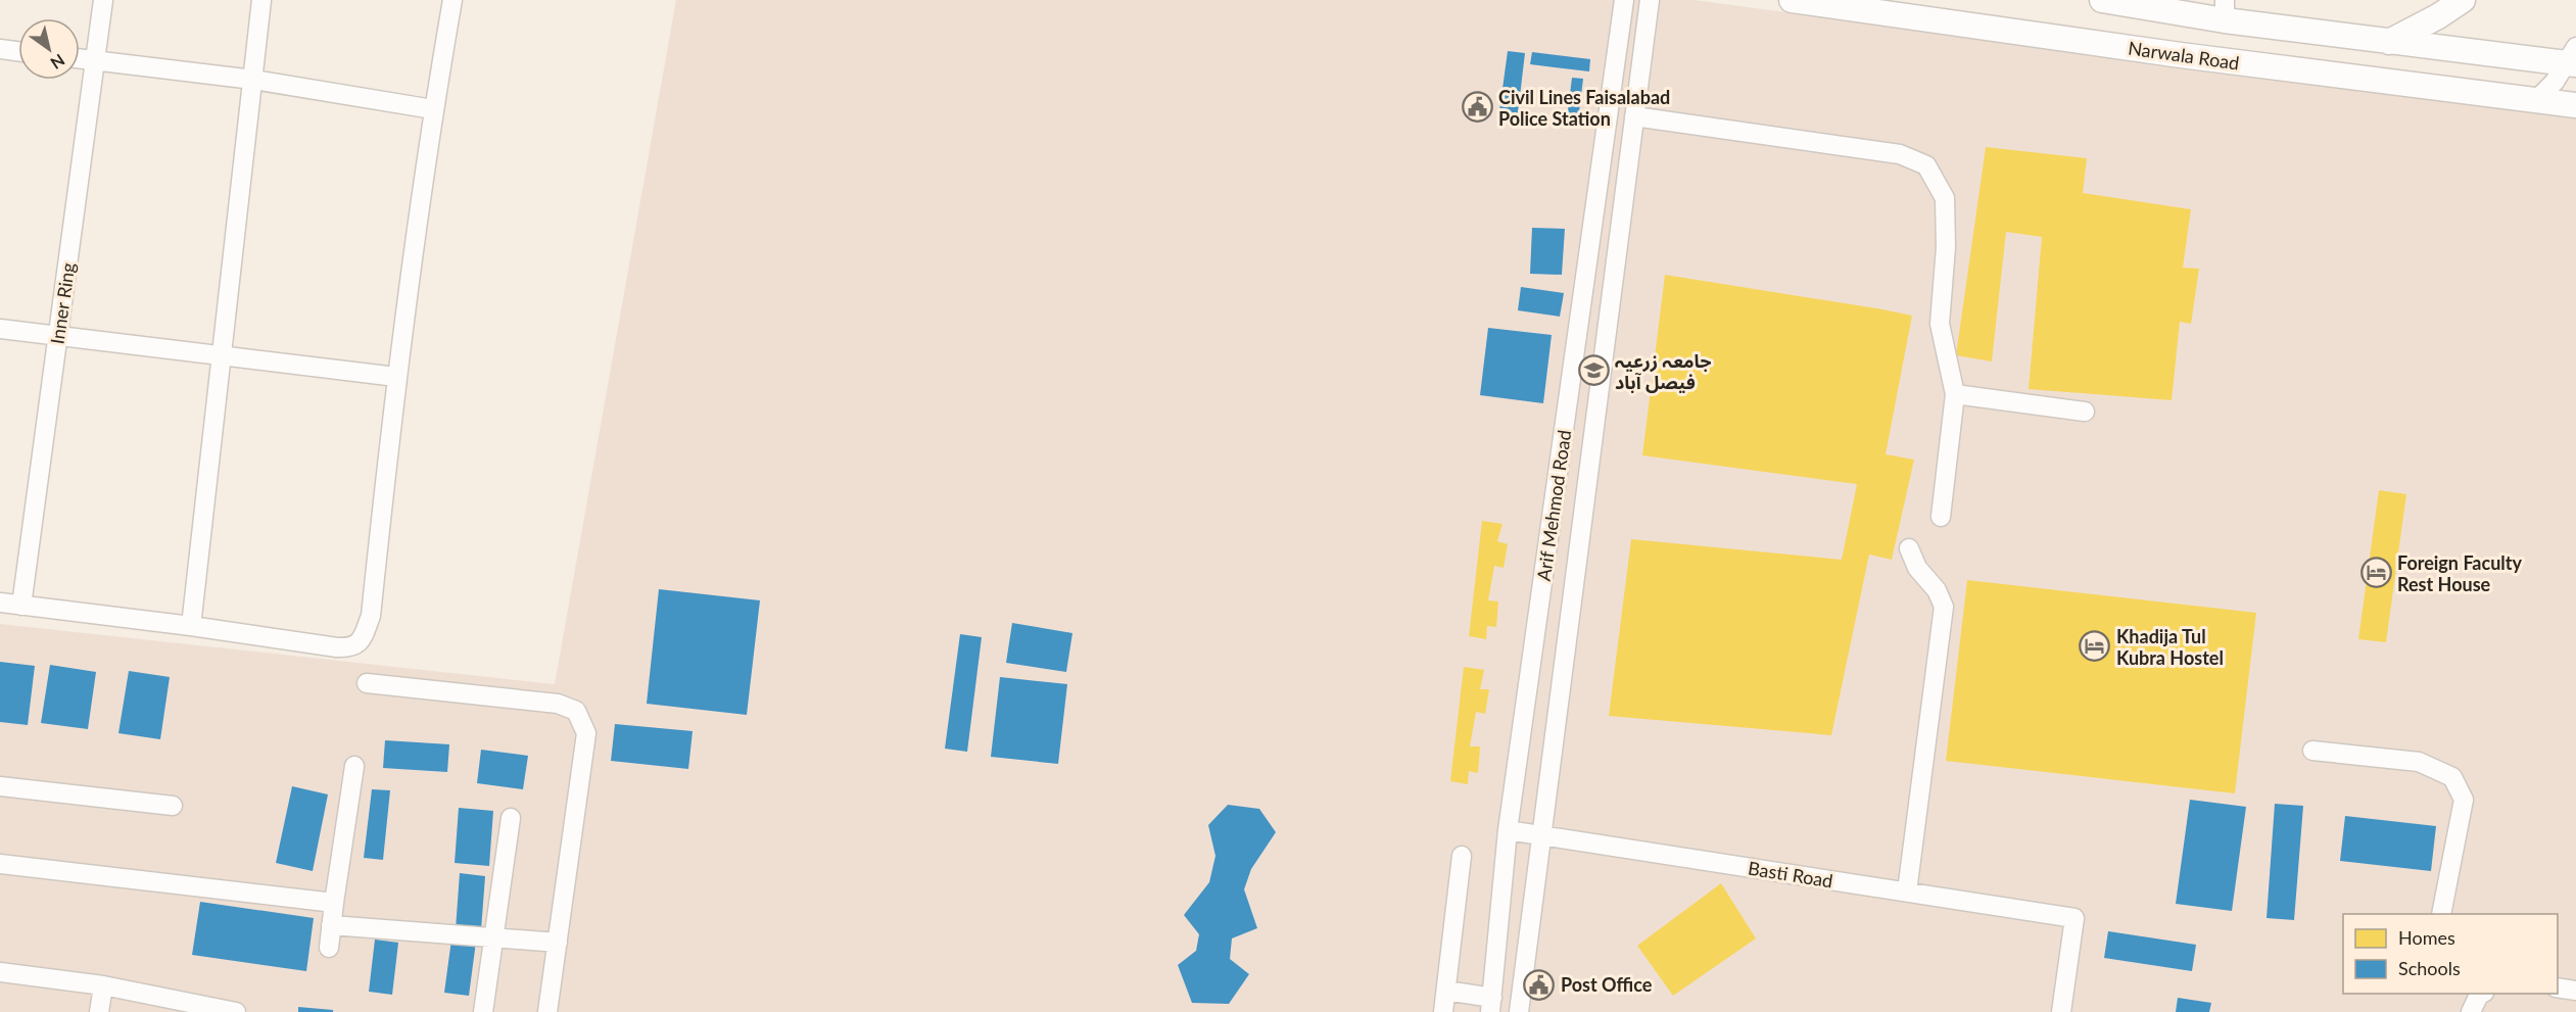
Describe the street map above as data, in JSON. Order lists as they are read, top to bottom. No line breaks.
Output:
{"streets":{"main road":["Narwala Road"],"street":["Inner Ring","Arif Mehmod Road","Basti Road"]},"crossings":[["Arif Mehmod Road","Basti Road"]],"places":{"public building":["Civil Lines Faisalabad Police Station","Post Office"],"school or university":["جامعہ زرعیہ فیصل آباد"],"hotel":["Foreign Faculty Rest House","Khadija Tul Kubra Hostel"]},"legend":["Homes","Schools"],"north":"bottom right"}
